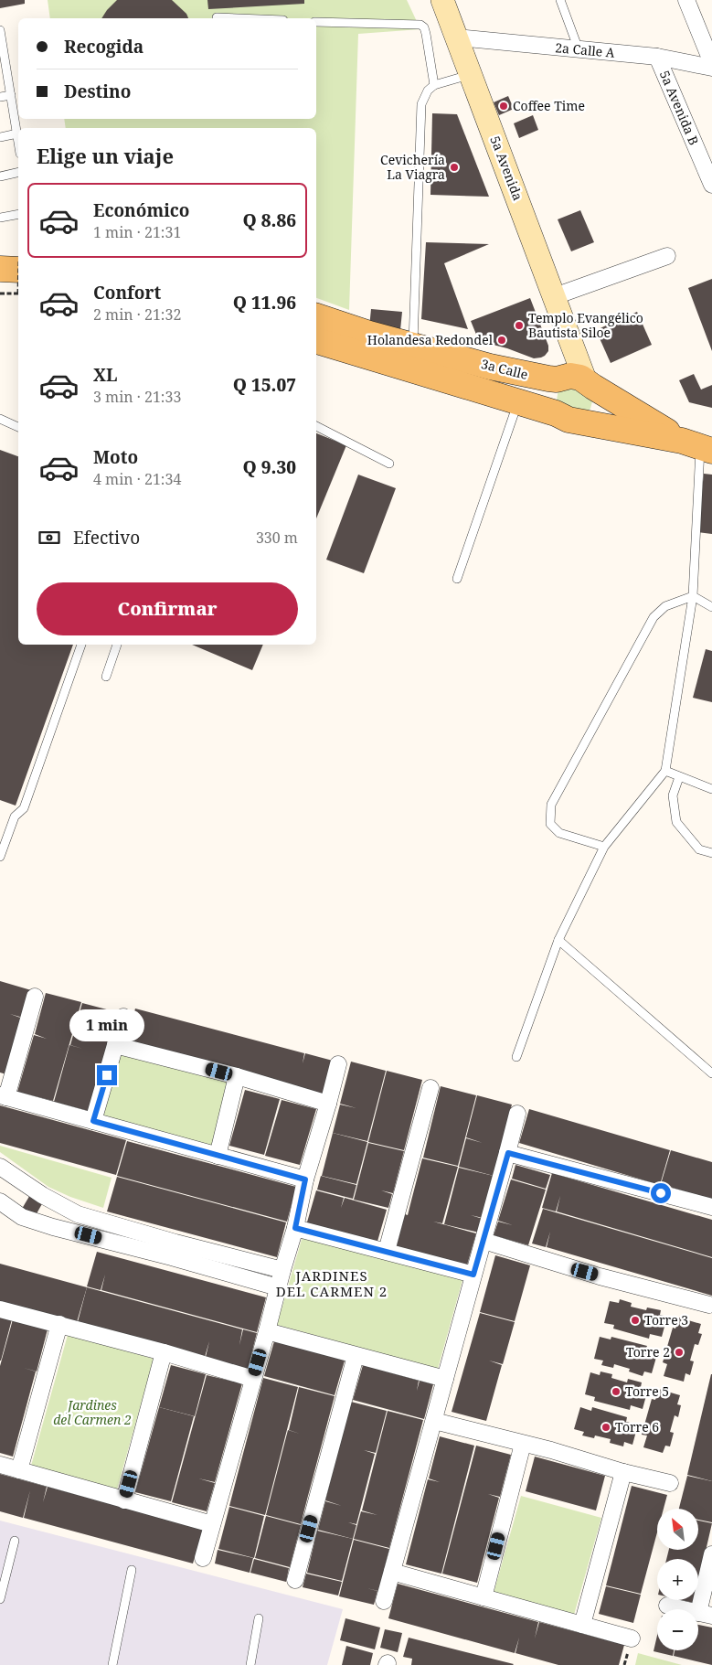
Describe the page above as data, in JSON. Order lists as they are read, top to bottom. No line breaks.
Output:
{"streets":{"main road":["5a Avenida","3a Calle"],"street":["2a Calle A","5a Avenida B"]},"crossings":[["2a Calle A","5a Avenida B"],["2a Calle A","5a Avenida"],["5a Avenida","3a Calle"]],"districts":["JARDINES DEL CARMEN 2"],"parks":["Jardines del Carmen 2"],"places":["Coffee Time","Cevichería La Viagra","Templo Evangélico Bautista Siloe","Holandesa Redondel","Torre 3","Torre 2","Torre 5","Torre 6"],"north":"top left","page":{"banner":["Recogida","Destino"],"heading":"Elige un viaje","list":[{"name":"Económico","note":"1 min · 21:31","value":"Q 8.86"},{"name":"Confort","note":"2 min · 21:32","value":"Q 11.96"},{"name":"XL","note":"3 min · 21:33","value":"Q 15.07"},{"name":"Moto","note":"4 min · 21:34","value":"Q 9.30"}],"pay":["Efectivo","330 m"],"buttons":"Confirmar","bubble":"1 min","map_buttons":["+","−"]}}
